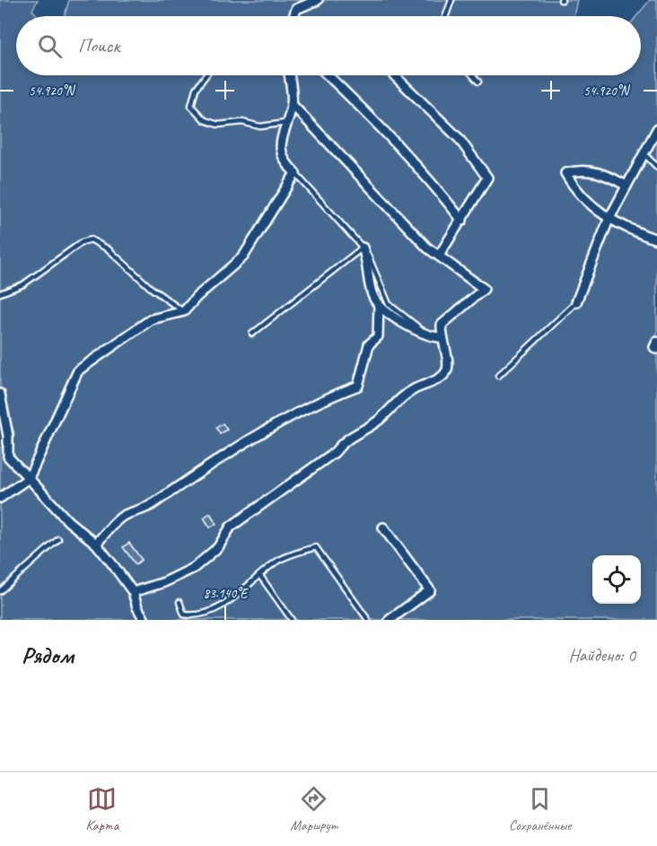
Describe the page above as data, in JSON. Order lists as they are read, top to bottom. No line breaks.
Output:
{"page":{"search":"Поиск","heading":["Рядом","Найдено: 0"],"nav":["Карта","Маршрут","Сохранённые"]},"coordinates":["54.920°N","83.140°E"]}
